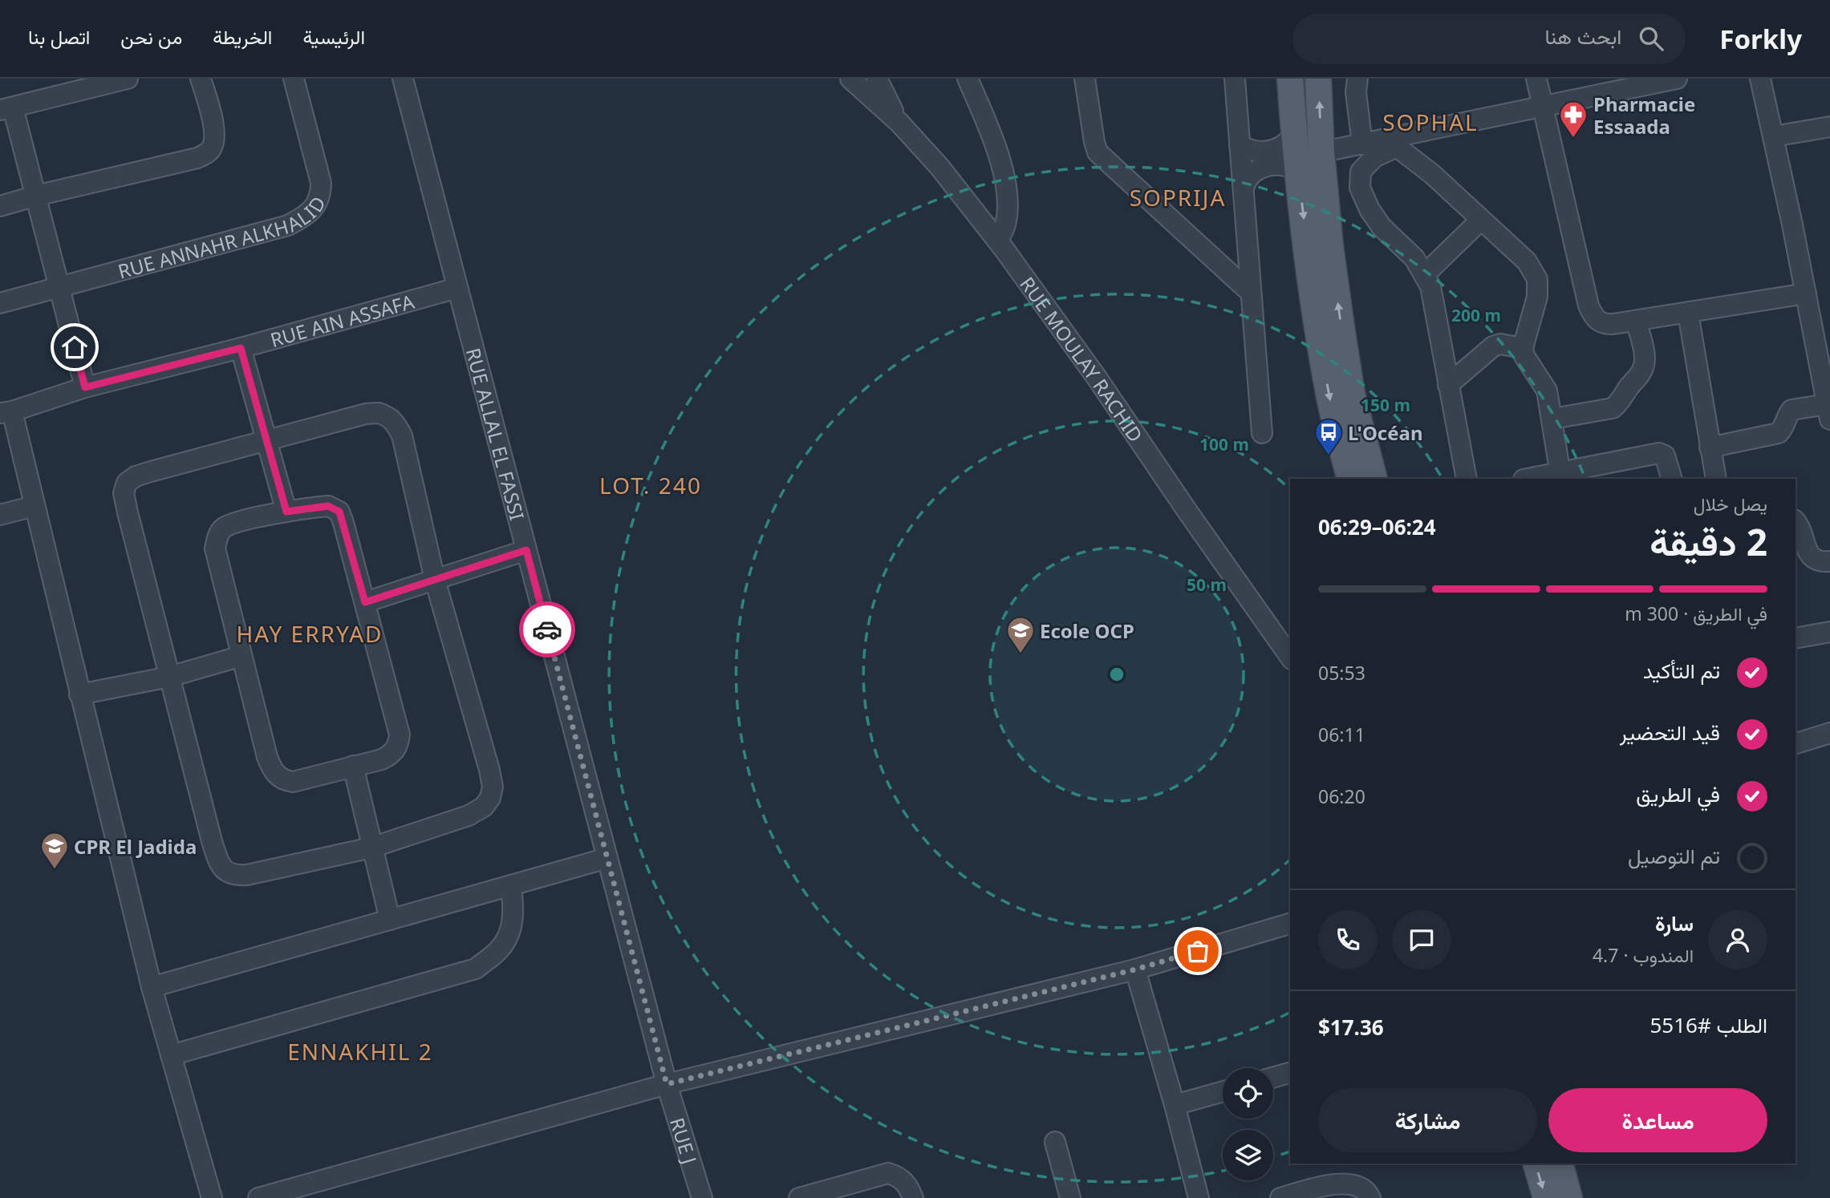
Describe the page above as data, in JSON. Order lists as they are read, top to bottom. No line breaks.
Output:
{"streets":{"street":["RUE ANNAHR ALKHALID","RUE AIN ASSAFA","RUE MOULAY RACHID","RUE ALLAL EL FASSI","RUE J"]},"crossings":[["RUE AIN ASSAFA","RUE ALLAL EL FASSI"],["RUE ALLAL EL FASSI","RUE J"]],"districts":["SOPHAL","SOPRIJA","LOT. 240","HAY ERRYAD","ENNAKHIL 2"],"places":{"pharmacy":["Pharmacie Essaada"],"bus stop":["L'Océan"],"school or university":["Ecole OCP","CPR El Jadida"]},"page":{"header":"Forkly","search":"ابحث هنا","nav":["الرئيسية","الخريطة","من نحن","اتصل بنا"],"heading":["2 دقيقة","يصل خلال","06:24–06:29"],"panel":["سارة","المندوب · 4.7","الطلب #5516","$17.36"],"bar":"في الطريق · 300 m","list":[["تم التأكيد","05:53"],["قيد التحضير","06:11"],["في الطريق","06:20"],"تم التوصيل"],"buttons":["مساعدة","مشاركة"]},"rings":["200 m","150 m","100 m","50 m"]}
